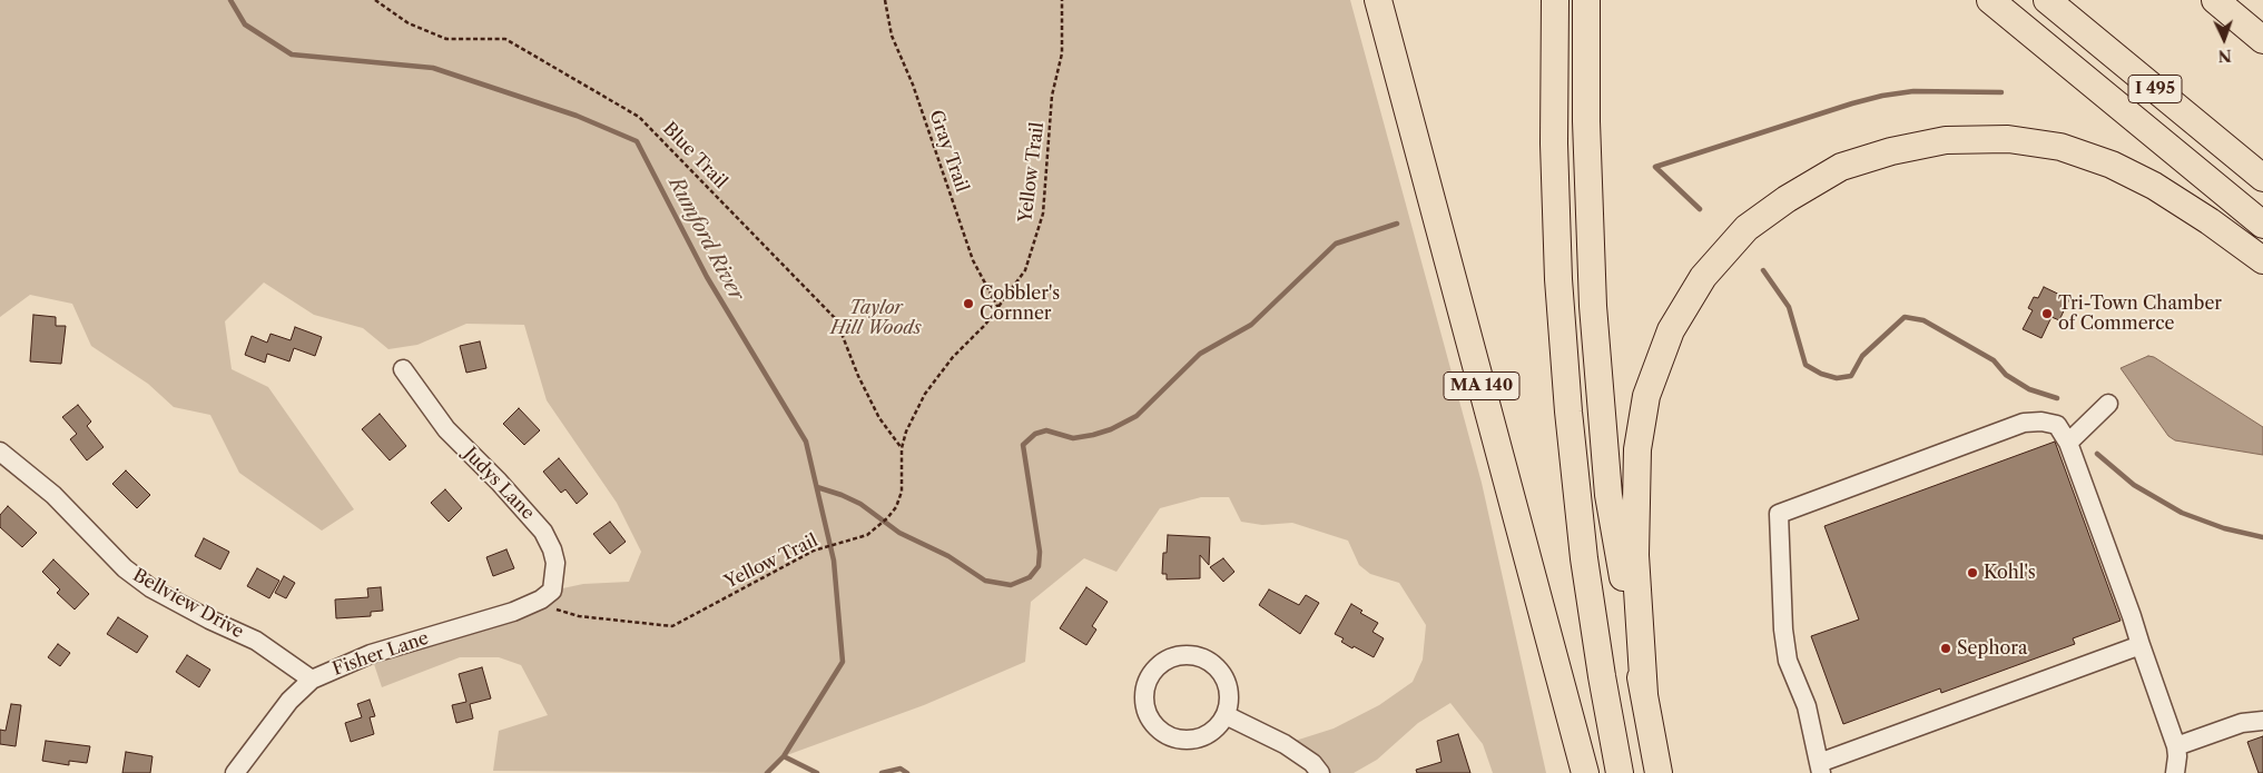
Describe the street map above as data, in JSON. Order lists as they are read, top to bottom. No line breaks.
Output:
{"streets":{"highway":["I 495","MA 140"],"street":["Judys Lane","Bellview Drive","Fisher Lane"],"path":["Gray Trail","Blue Trail","Yellow Trail"]},"crossings":[["Gray Trail","Yellow Trail"],["Blue Trail","Yellow Trail"],["Yellow Trail","Judys Lane"],["Yellow Trail","Fisher Lane"],["Judys Lane","Fisher Lane"],["Bellview Drive","Fisher Lane"]],"water":["Rumford River"],"parks":["Taylor Hill Woods"],"places":["Cobbler's Cornner","Tri-Town Chamber of Commerce","Kohl's","Sephora"],"north":"bottom"}
